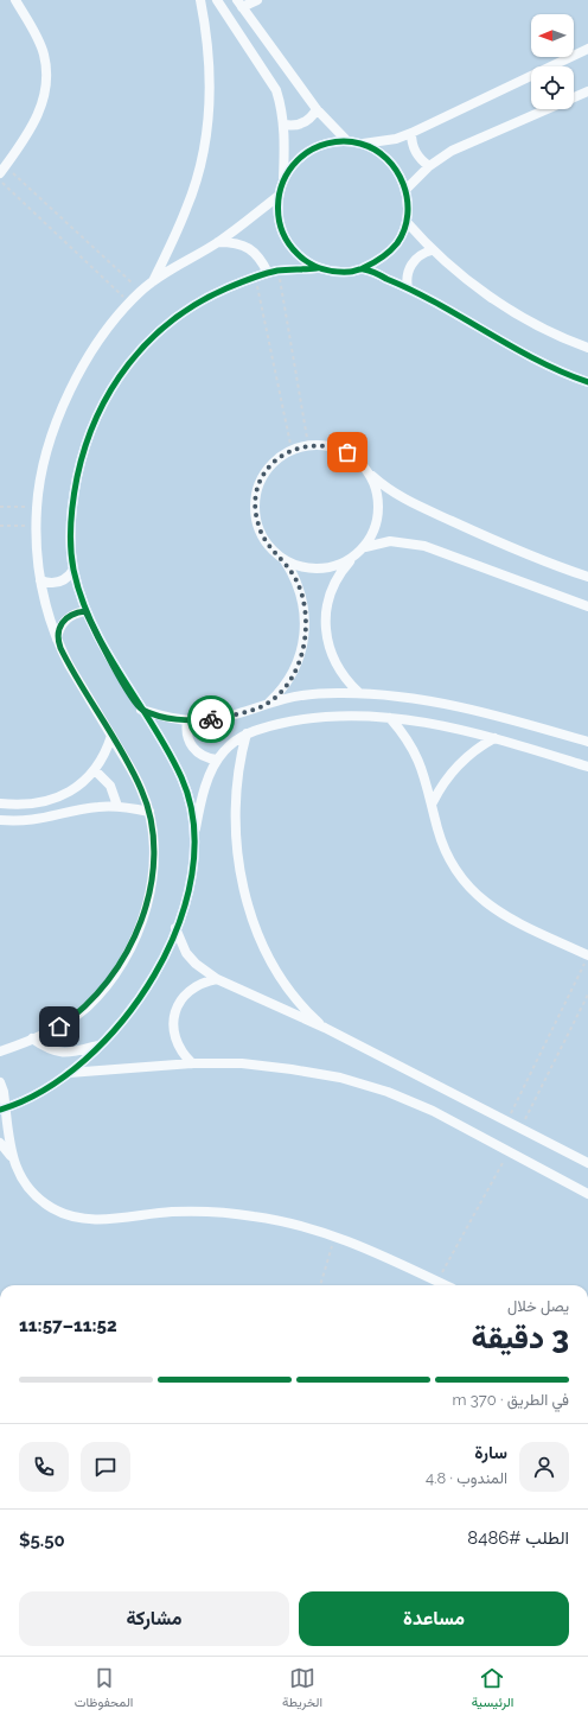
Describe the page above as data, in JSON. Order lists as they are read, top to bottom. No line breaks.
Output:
{"north":"left","page":{"heading":["3 دقيقة","يصل خلال","11:52–11:57"],"panel":["سارة","المندوب · 4.8","الطلب #8486","$5.50"],"bar":"في الطريق · 370 m","buttons":["مساعدة","مشاركة"],"tabs":["الرئيسية","الخريطة","المحفوظات"]}}
